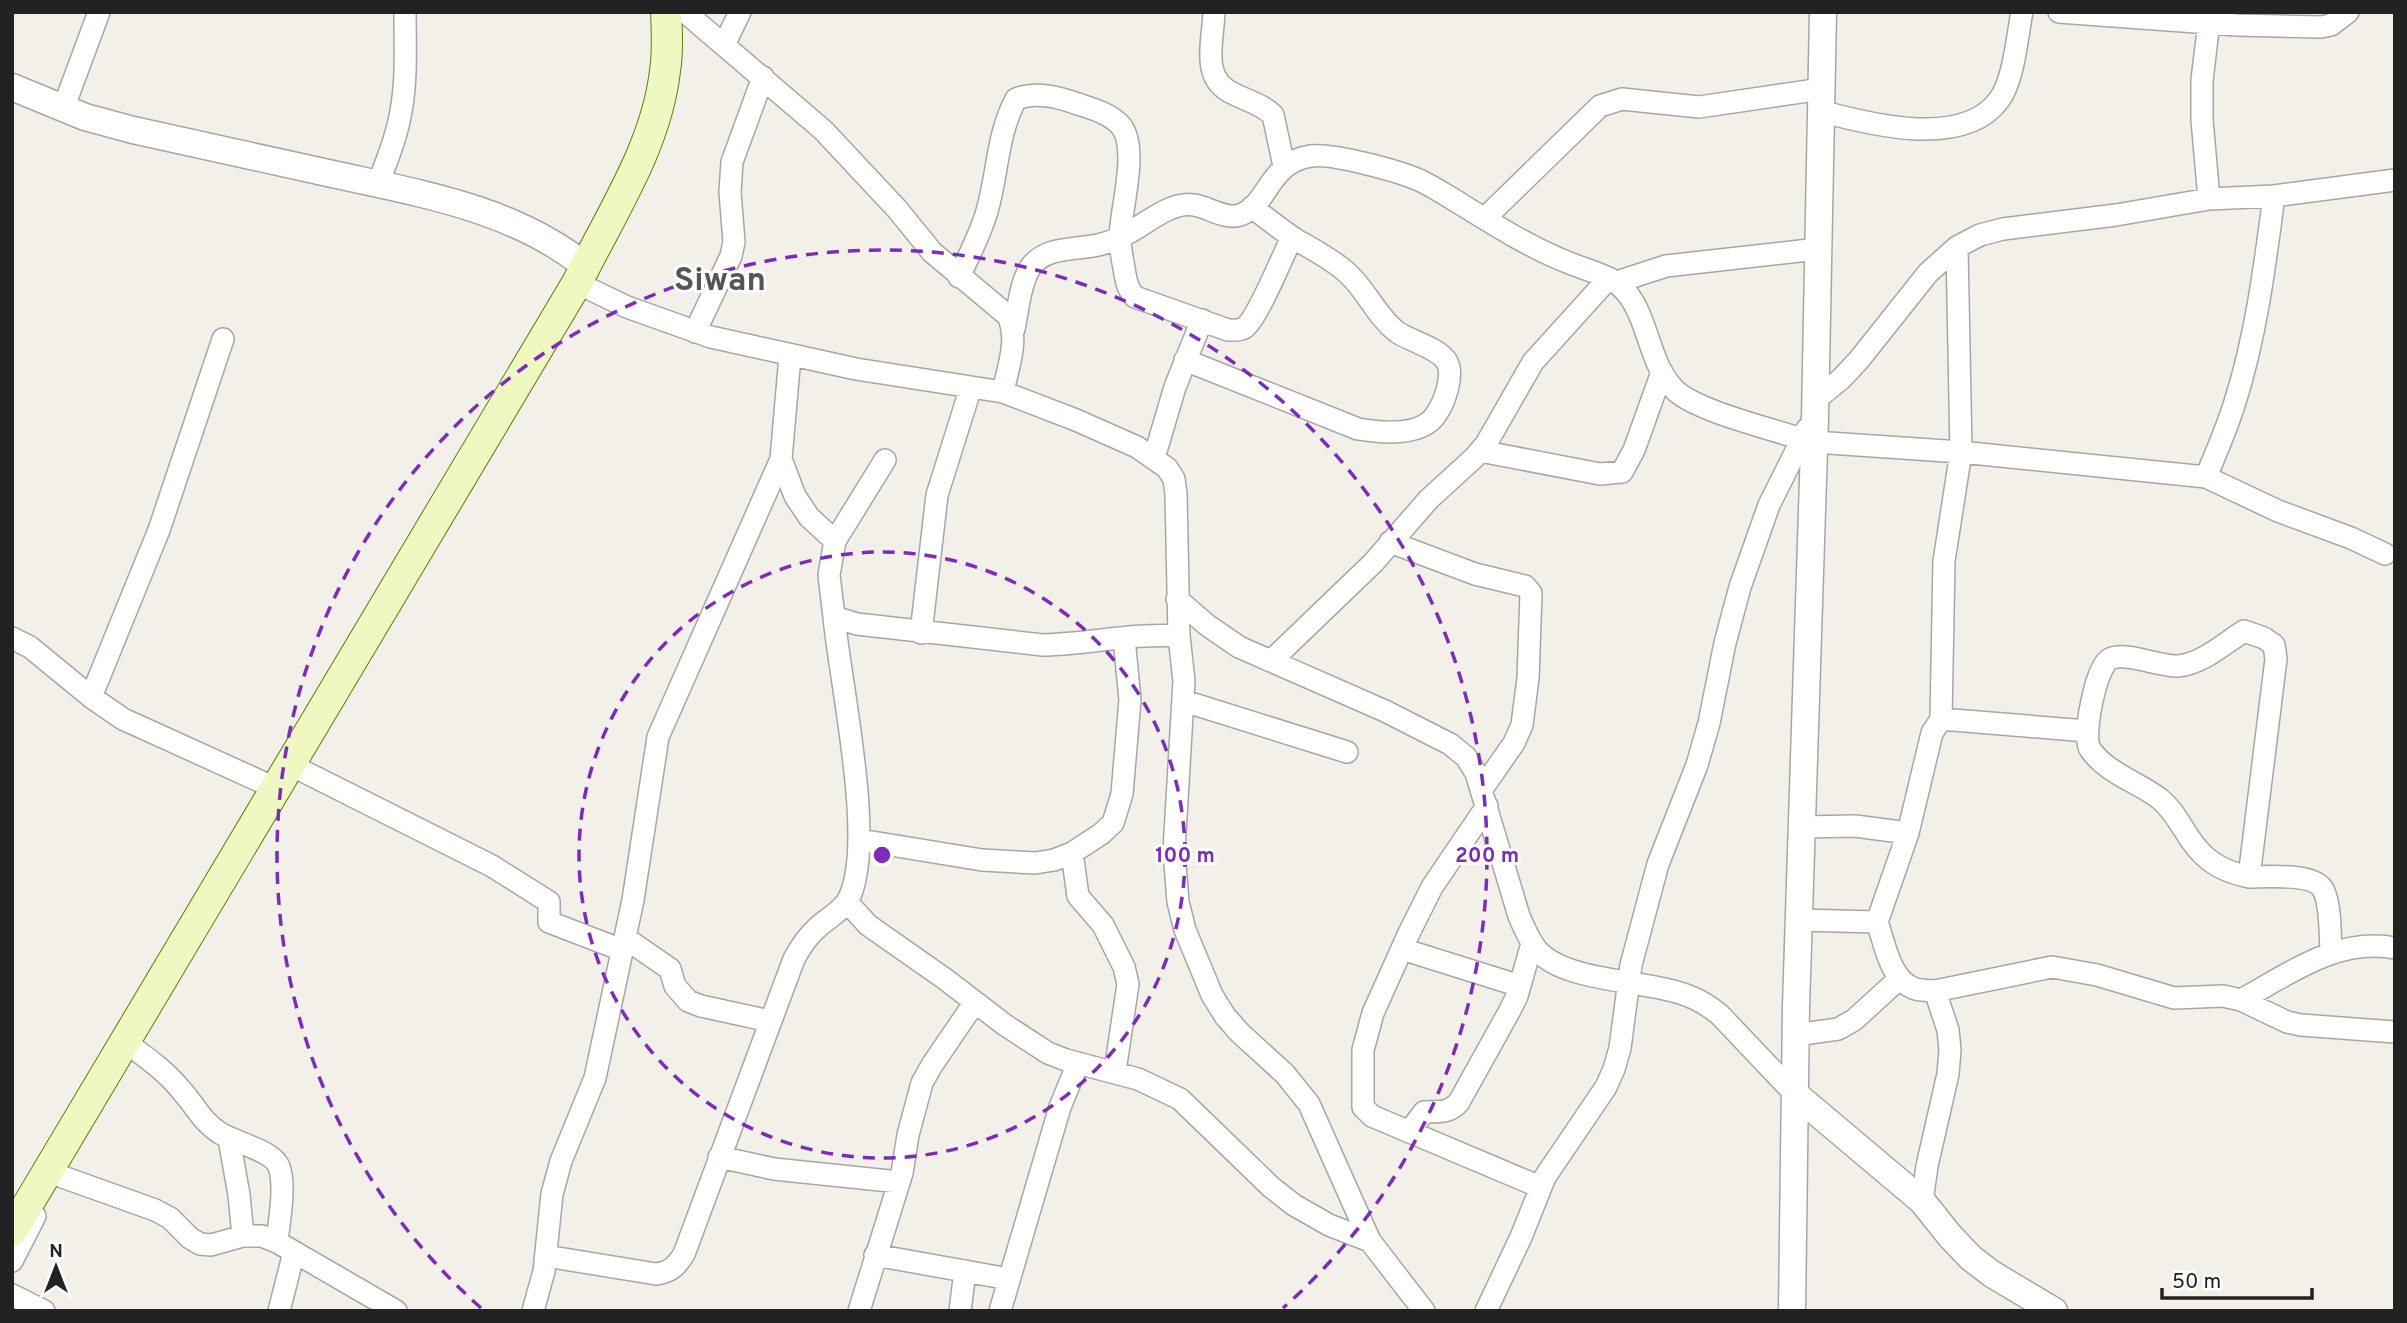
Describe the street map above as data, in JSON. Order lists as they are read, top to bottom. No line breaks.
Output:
{"districts":["Siwan"],"scale_bar":"50 m","north":"top","rings":["100 m","200 m"]}
